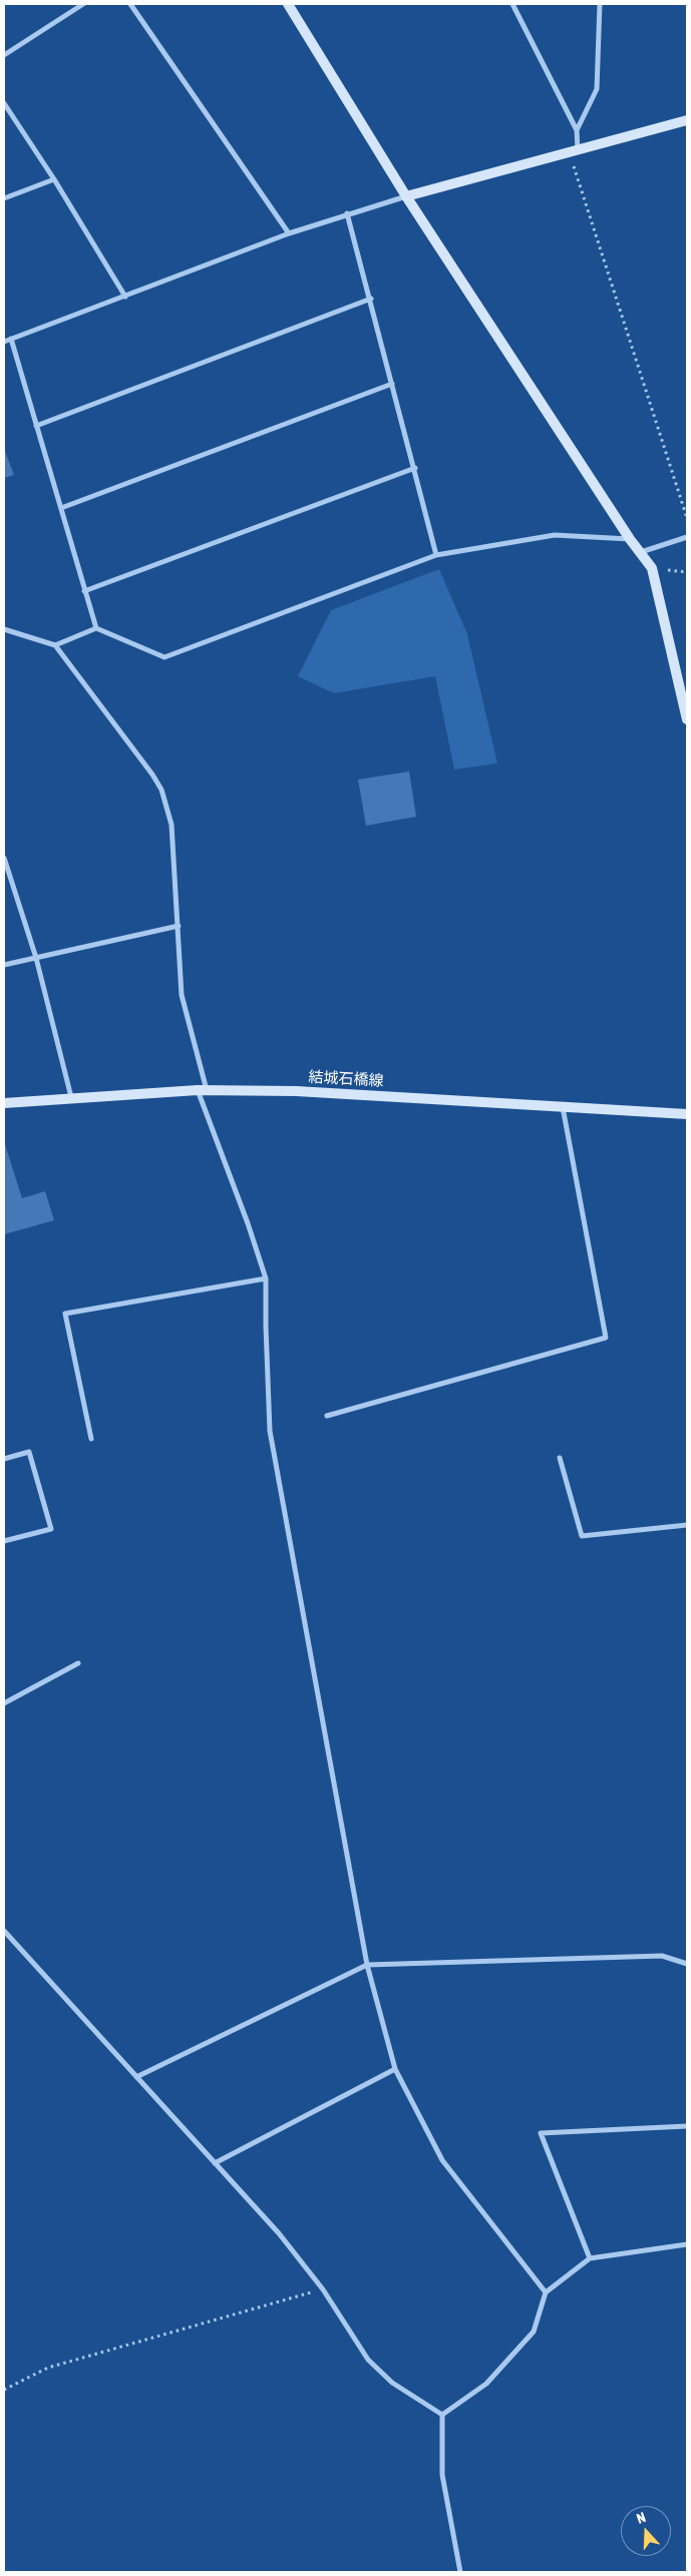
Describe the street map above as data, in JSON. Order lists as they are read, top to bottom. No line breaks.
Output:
{"streets":{"street":["結城石橋線"]},"north":"top"}
